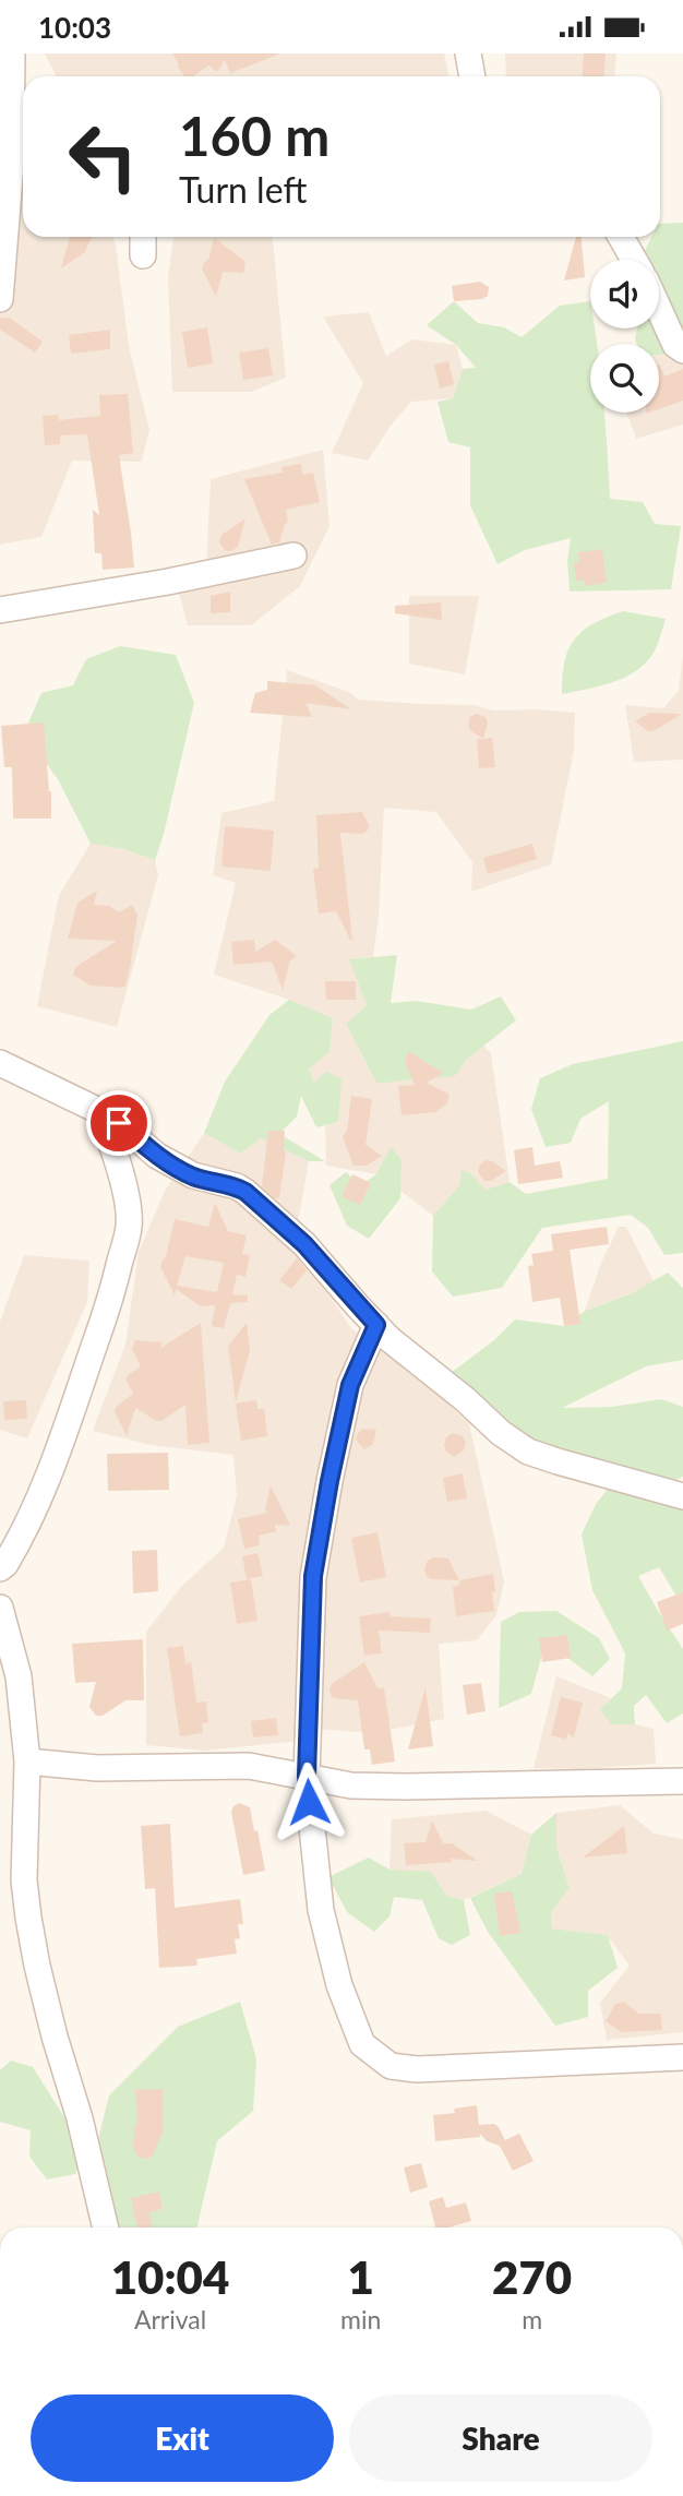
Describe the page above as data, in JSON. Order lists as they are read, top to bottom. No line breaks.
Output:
{"page":{"status":"10:03","turn":["160 m","Turn left"],"eta":["10:04","Arrival","1","min","270","m"],"buttons":["Exit","Share"]}}
